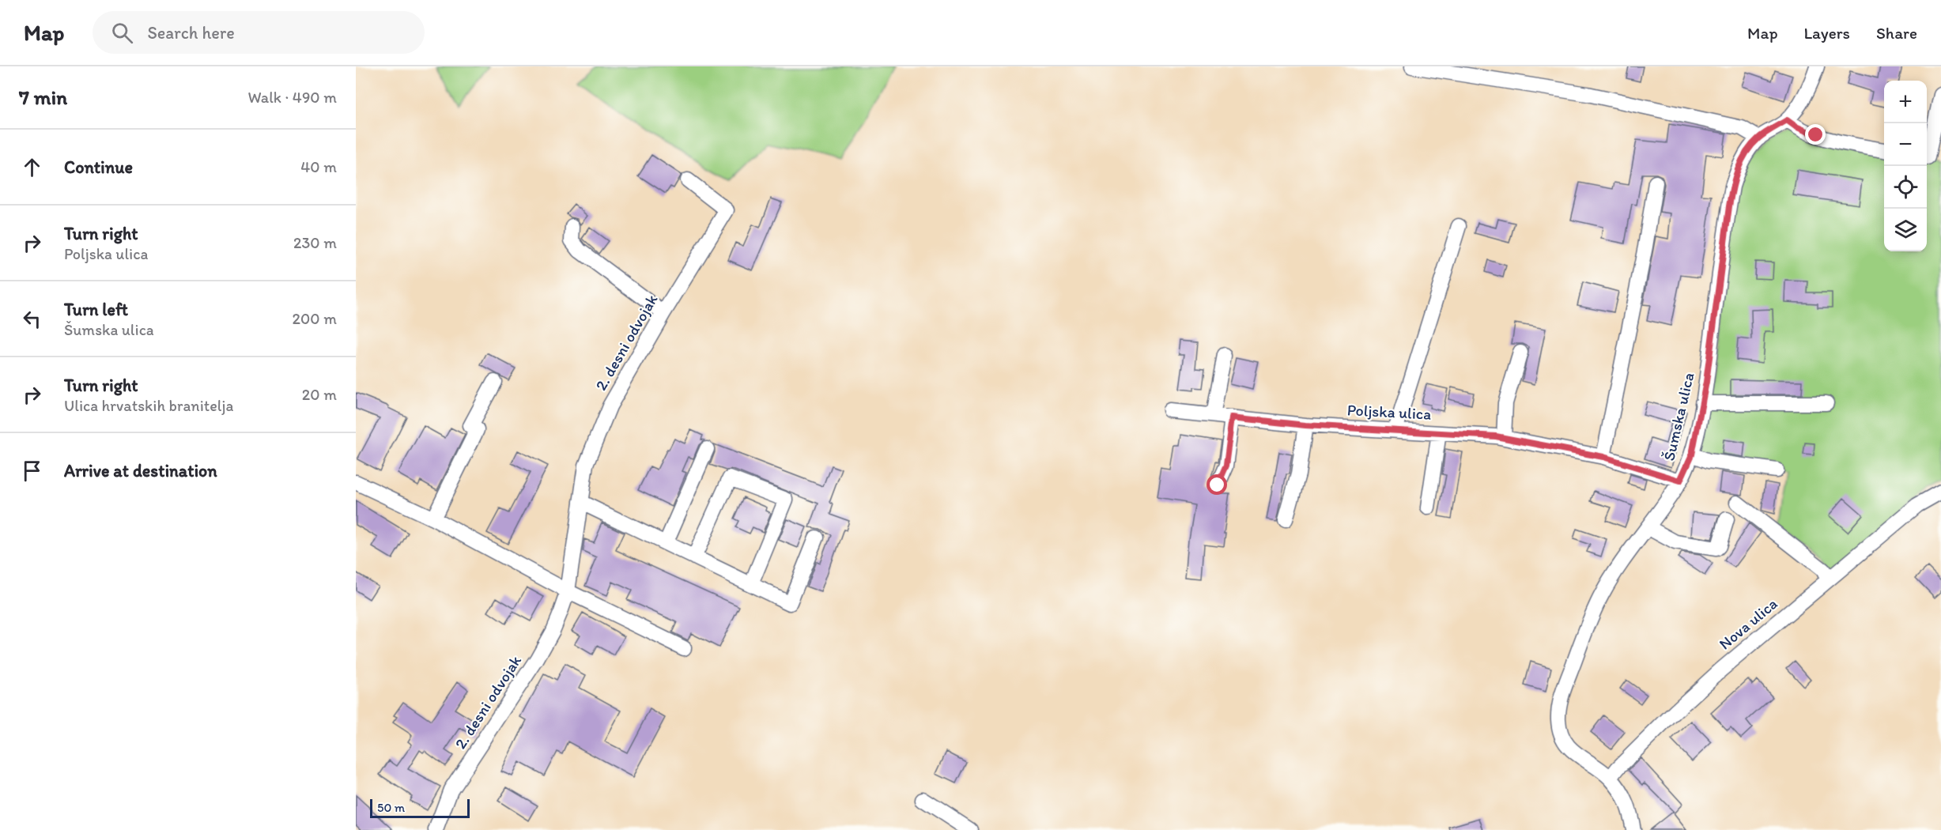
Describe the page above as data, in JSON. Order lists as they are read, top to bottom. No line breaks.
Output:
{"streets":{"street":["2. desni odvojak","Poljska ulica","Šumska ulica","Nova ulica"]},"crossings":[["Poljska ulica","Šumska ulica"],["Šumska ulica","Nova ulica"]],"scale_bar":"50 m","page":{"header":"Map","search":"Search here","nav":["Map","Layers","Share"],"heading":["7 min","Walk · 490 m"],"map_buttons":["+","−"],"list":[["Continue","40 m"],["Turn right","Poljska ulica","230 m"],["Turn left","Šumska ulica","200 m"],["Turn right","Ulica hrvatskih branitelja","20 m"],"Arrive at destination"],"scale":"50 m"}}
